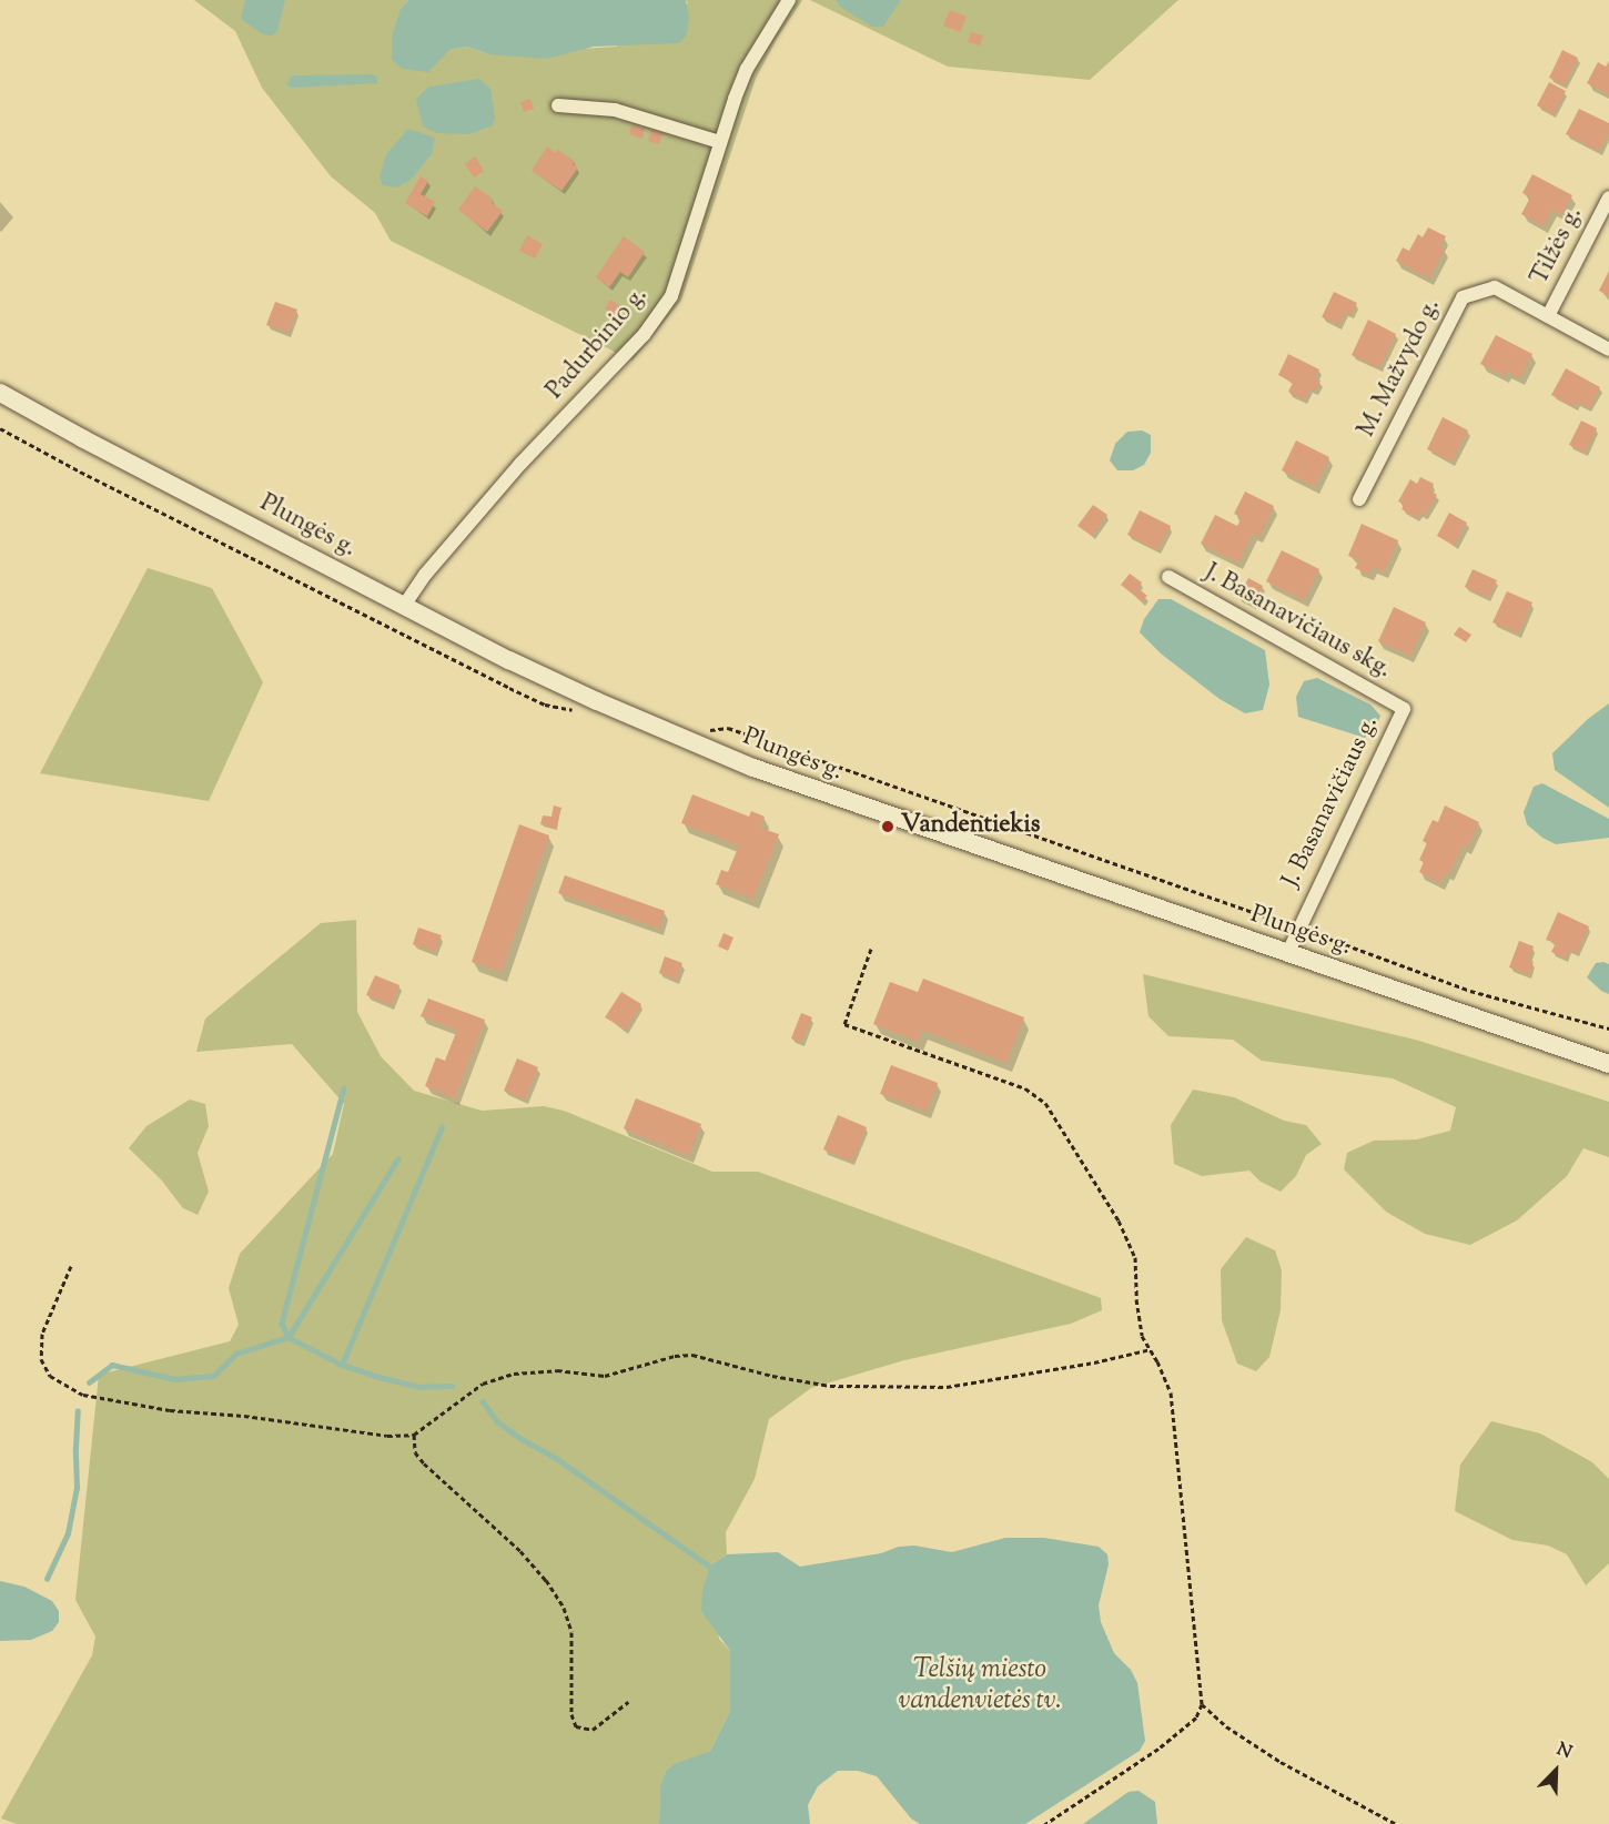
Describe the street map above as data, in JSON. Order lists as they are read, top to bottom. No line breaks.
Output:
{"streets":{"main road":["Plungės g."],"street":["Tilžės g.","Padurbinio g.","M. Mažvydo g.","J. Basanavičiaus skg.","J. Basanavičiaus g."]},"crossings":[["Tilžės g.","M. Mažvydo g."],["Padurbinio g.","Plungės g."],["Plungės g.","J. Basanavičiaus g."],["J. Basanavičiaus skg.","J. Basanavičiaus g."]],"water":["Telšių miesto vandenvietės tv."],"places":["Vandentiekis"],"north":"top right"}
